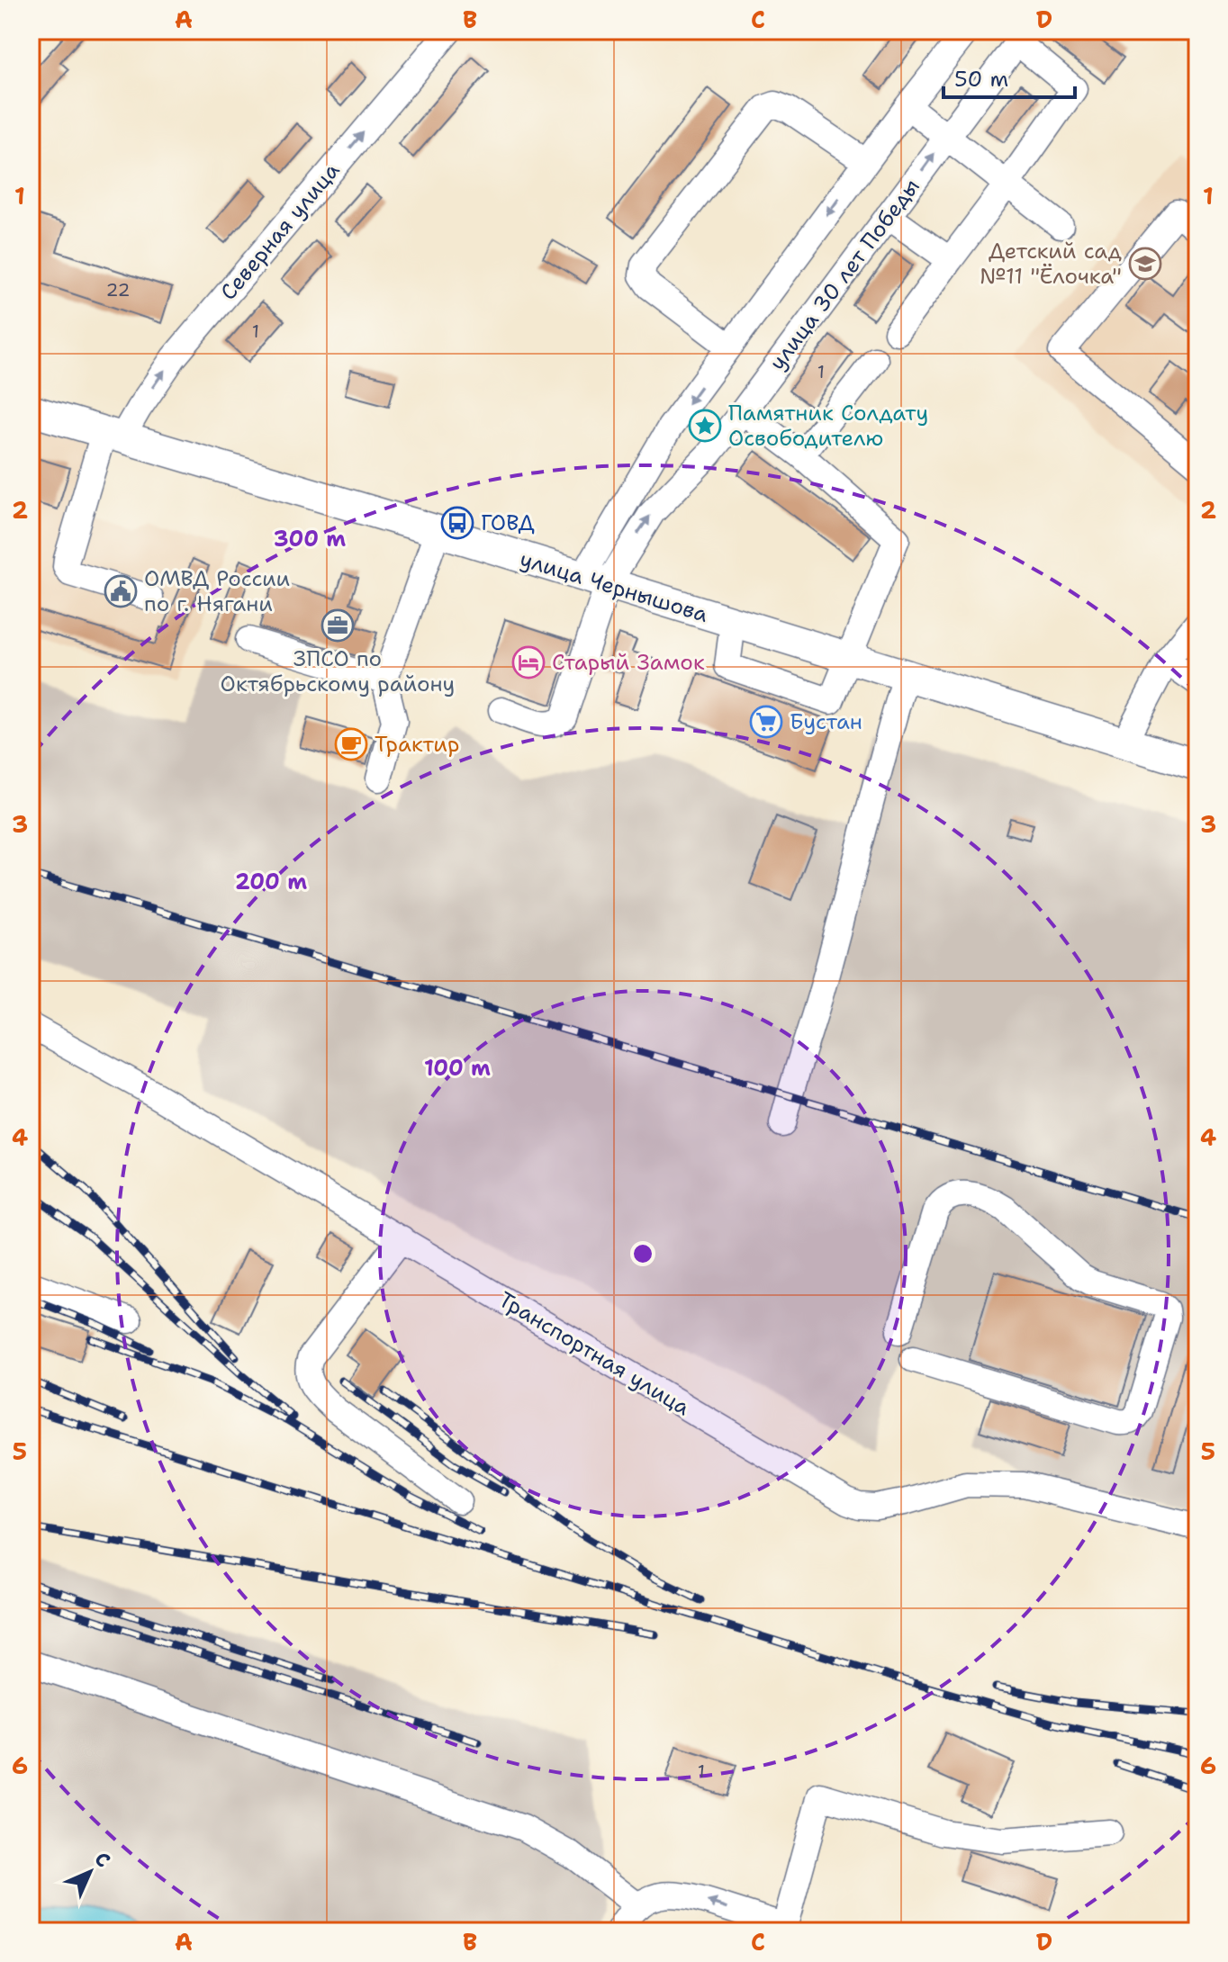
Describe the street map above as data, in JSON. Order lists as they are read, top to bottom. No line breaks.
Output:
{"streets":{"main road":["улица Чернышова"],"street":["Северная улица","улица 30 лет Победы","Транспортная улица"]},"crossings":[["Северная улица","улица Чернышова"],["улица 30 лет Победы","улица Чернышова"]],"one_way":["Северная улица"],"places":{"school or university":["Детский сад №11 \"Ёлочка\""],"place":["Памятник Солдату Освободителю"],"bus stop":["ГОВД"],"public building":["ОМВД России по г. Нягани"],"office":["ЗПСО по Октябрьскому району"],"hotel":["Старый Замок"],"supermarket":["Бустан"],"cafe":["Трактир"]},"house_numbers":["22","1","1","1"],"scale_bar":"50 m","north":"top right","grid":{"columns":["A","B","C","D"],"rows":["1","2","3","4","5","6"]},"rings":["300 m","200 m","100 m"]}
